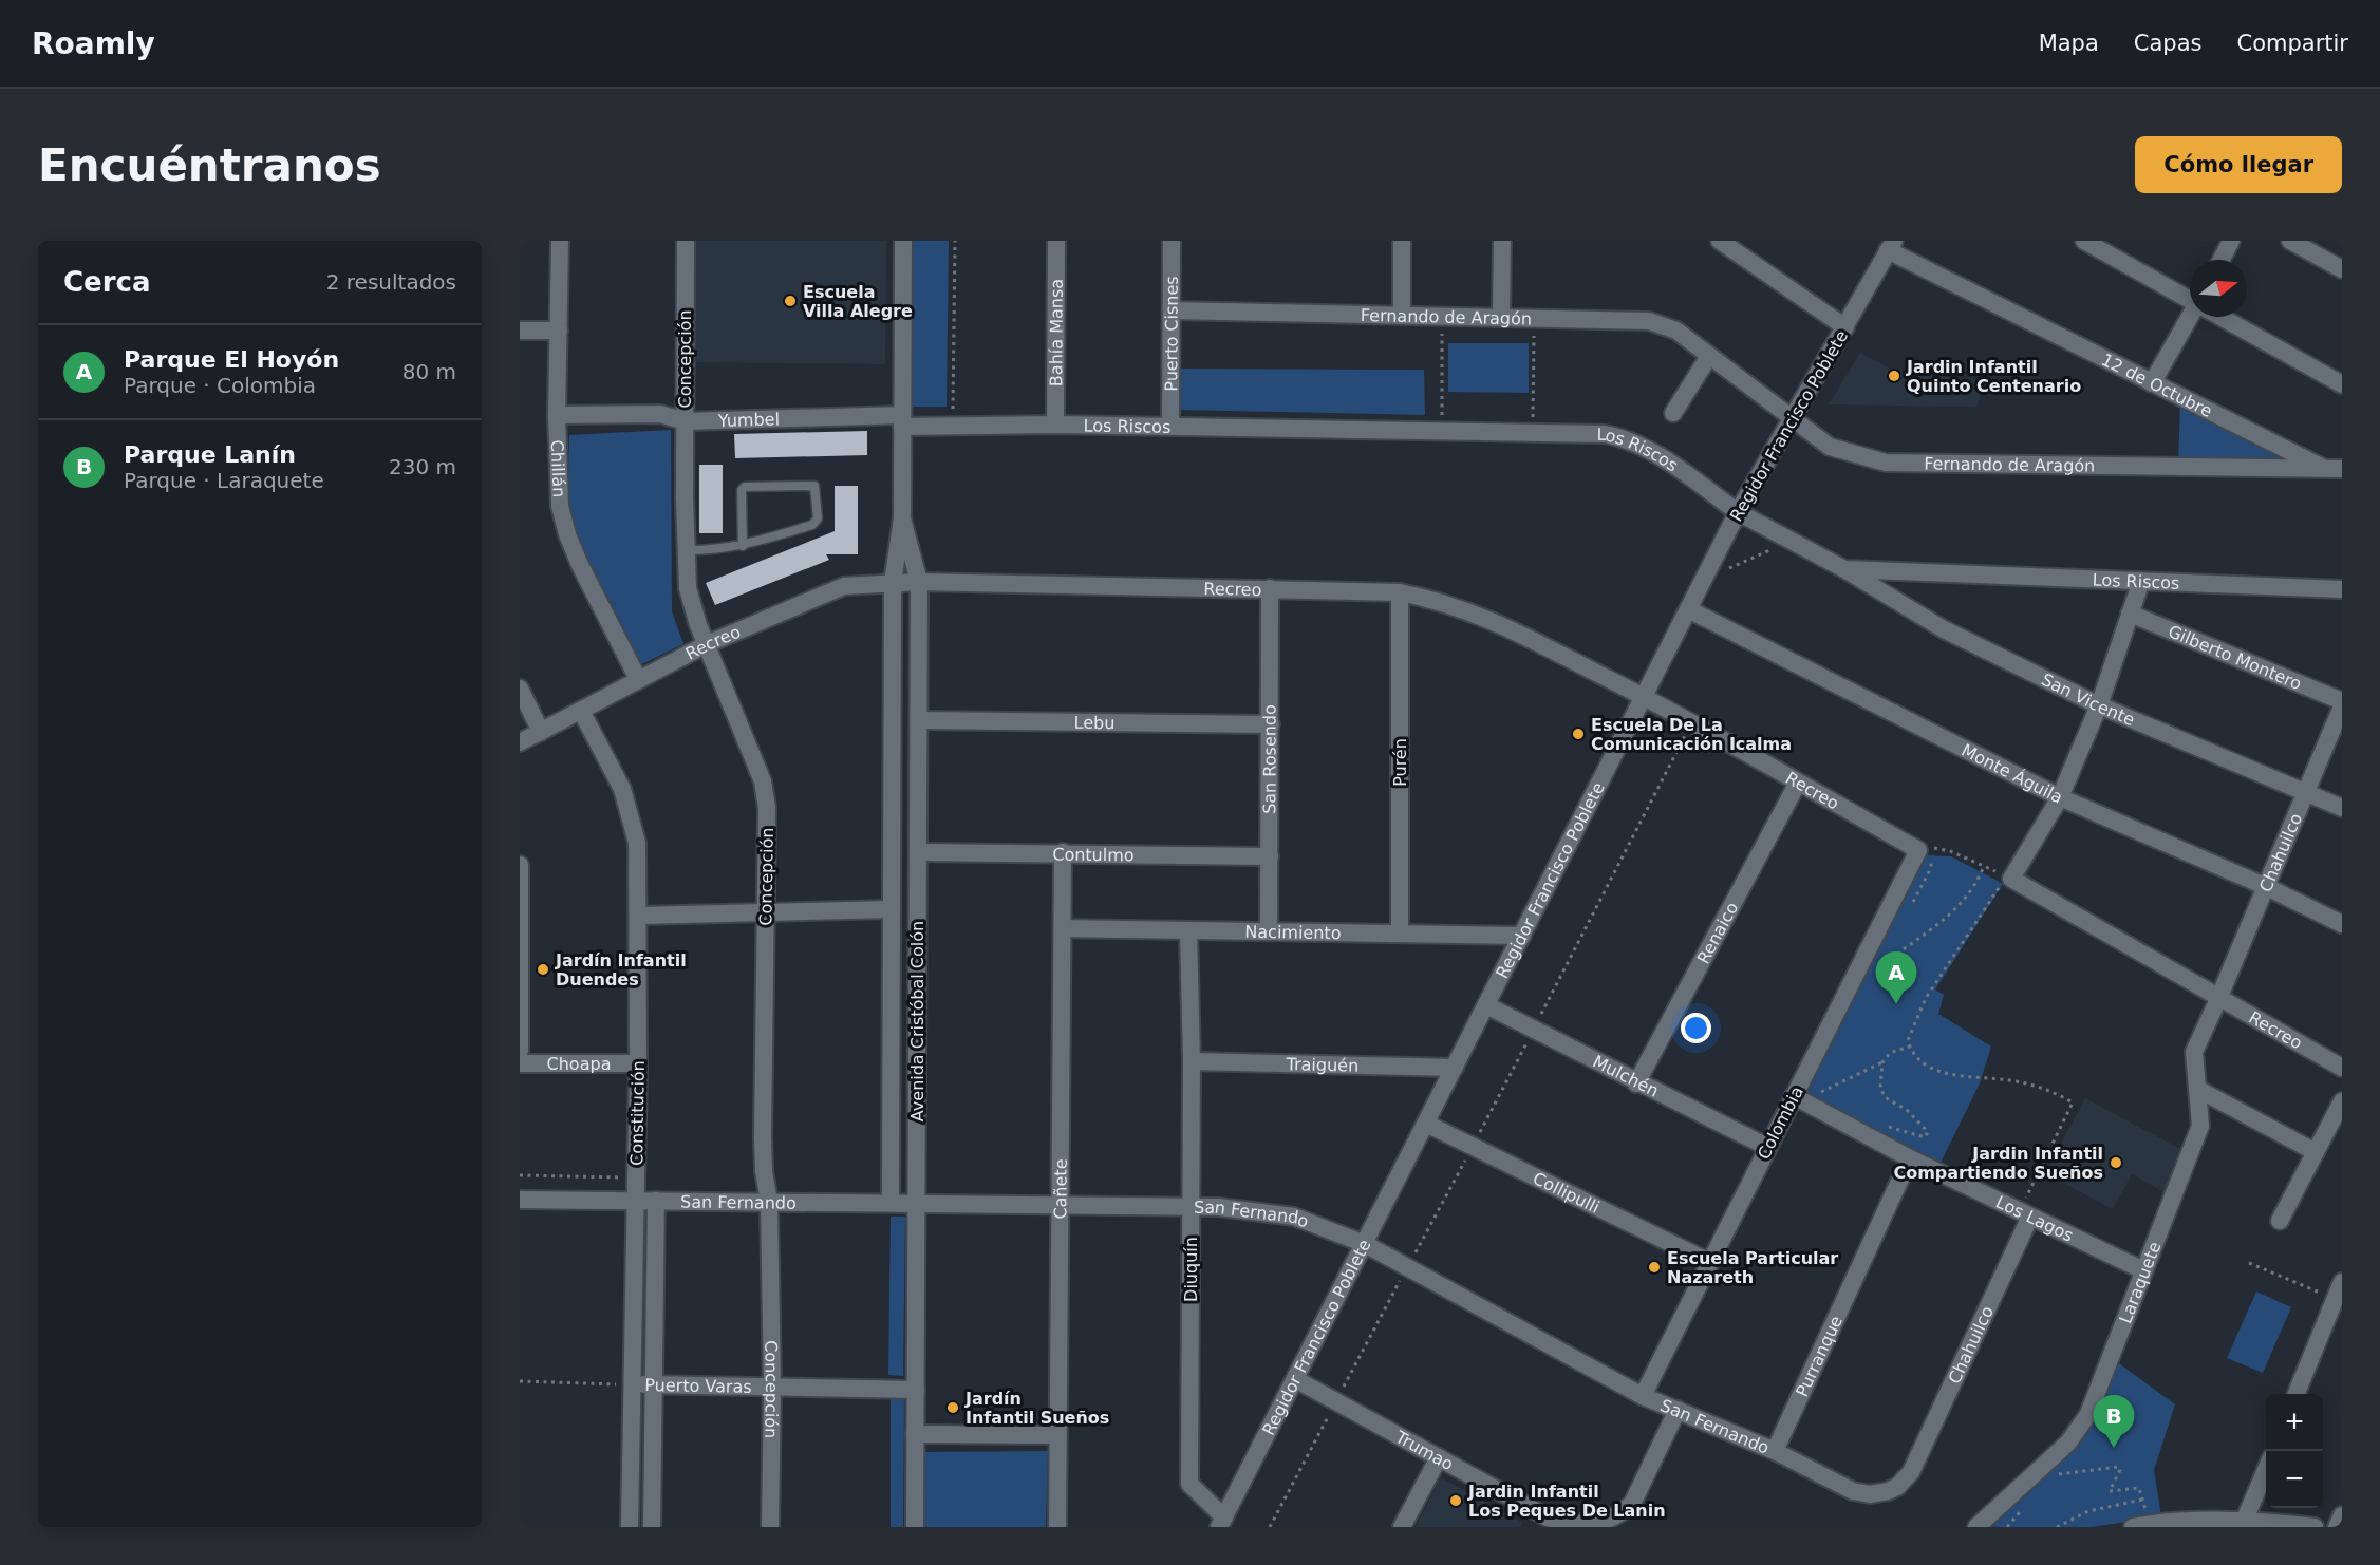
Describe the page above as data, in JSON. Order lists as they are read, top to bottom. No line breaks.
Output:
{"streets":{"street":["Fernando de Aragón","Bahía Mansa","Puerto Cisnes","Concepción","12 de Octubre","Yumbel","Los Riscos","Regidor Francisco Poblete","Chillán","Recreo","Gilberto Montero","San Vicente","Lebu","San Rosendo","Purén","Monte Águila","Chahuilco","Contulmo","Nacimiento","Renaico","Avenida Cristóbal Colón","Choapa","Traiguén","Mulchén","Constitución","Colombia","Cañete","Collipulli","San Fernando","Los Lagos","Diuquín","Laraquete","Purranque","Puerto Varas","Trumao"]},"crossings":[["Fernando de Aragón","Puerto Cisnes"],["Fernando de Aragón","12 de Octubre"],["Fernando de Aragón","Regidor Francisco Poblete"],["Bahía Mansa","Los Riscos"],["Puerto Cisnes","Los Riscos"],["Concepción","Yumbel"],["Concepción","Recreo"],["Concepción","San Fernando"],["Concepción","Puerto Varas"],["12 de Octubre","Regidor Francisco Poblete"],["Yumbel","Los Riscos"],["Yumbel","Chillán"],["Yumbel","Avenida Cristóbal Colón"],["Los Riscos","Regidor Francisco Poblete"],["Los Riscos","San Vicente"],["Los Riscos","Avenida Cristóbal Colón"],["Regidor Francisco Poblete","Recreo"],["Regidor Francisco Poblete","Monte Águila"],["Regidor Francisco Poblete","Nacimiento"],["Regidor Francisco Poblete","Traiguén"],["Regidor Francisco Poblete","Mulchén"],["Regidor Francisco Poblete","Collipulli"],["Regidor Francisco Poblete","San Fernando"],["Regidor Francisco Poblete","Diuquín"],["Regidor Francisco Poblete","Trumao"],["Chillán","Recreo"],["Recreo","San Rosendo"],["Recreo","Purén"],["Recreo","Chahuilco"],["Recreo","Renaico"],["Recreo","Avenida Cristóbal Colón"],["Recreo","Constitución"],["Recreo","Colombia"],["Recreo","Laraquete"],["Gilberto Montero","Chahuilco"],["San Vicente","Chahuilco"],["Lebu","San Rosendo"],["Lebu","Avenida Cristóbal Colón"],["San Rosendo","Contulmo"],["San Rosendo","Nacimiento"],["Purén","Nacimiento"],["Monte Águila","Chahuilco"],["Chahuilco","San Fernando"],["Chahuilco","Los Lagos"],["Chahuilco","Laraquete"],["Contulmo","Avenida Cristóbal Colón"],["Contulmo","Cañete"],["Nacimiento","Cañete"],["Nacimiento","Diuquín"],["Renaico","Mulchén"],["Avenida Cristóbal Colón","San Fernando"],["Avenida Cristóbal Colón","Puerto Varas"],["Choapa","Constitución"],["Traiguén","Diuquín"],["Mulchén","Colombia"],["Constitución","San Fernando"],["Constitución","Puerto Varas"],["Colombia","Collipulli"],["Colombia","San Fernando"],["Colombia","Los Lagos"],["Cañete","San Fernando"],["San Fernando","Diuquín"],["San Fernando","Purranque"],["San Fernando","Trumao"],["Los Lagos","Laraquete"],["Los Lagos","Purranque"]],"places":["Escuela Villa Alegre","Jardin Infantil Quinto Centenario","Escuela De La Comunicación Icalma","Jardín Infantil Duendes","Jardin Infantil Compartiendo Sueños","Escuela Particular Nazareth","Jardín Infantil Sueños","Jardin Infantil Los Peques De Lanin"],"north":"right","page":{"header":"Roamly","nav":["Mapa","Capas","Compartir"],"buttons":"Cómo llegar","title":"Encuéntranos","heading":["Cerca","2 resultados"],"list":[{"mark":"A","name":"Parque El Hoyón","note":"Parque · Colombia","value":"80 m"},{"mark":"B","name":"Parque Lanín","note":"Parque · Laraquete","value":"230 m"}],"pins":["A","B"],"map_buttons":["+","−"]}}
